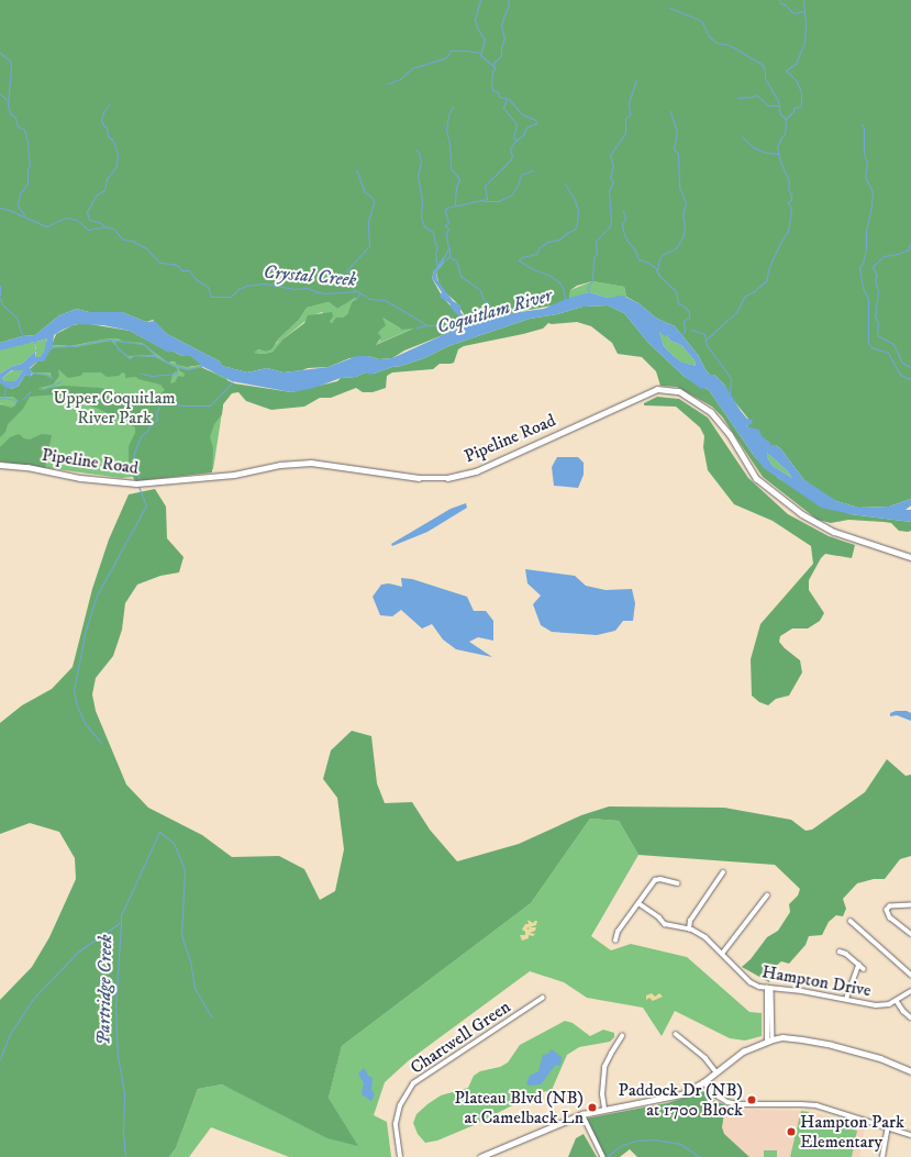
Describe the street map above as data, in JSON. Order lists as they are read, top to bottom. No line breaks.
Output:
{"streets":{"street":["Pipeline Road","Hampton Drive","Chartwell Green"]},"water":["Crystal Creek","Coquitlam River","Partridge Creek"],"parks":["Upper Coquitlam River Park"],"places":["Paddock Dr (NB) at 1700 Block","Plateau Blvd (NB) at Camelback Ln","Hampton Park Elementary"]}
